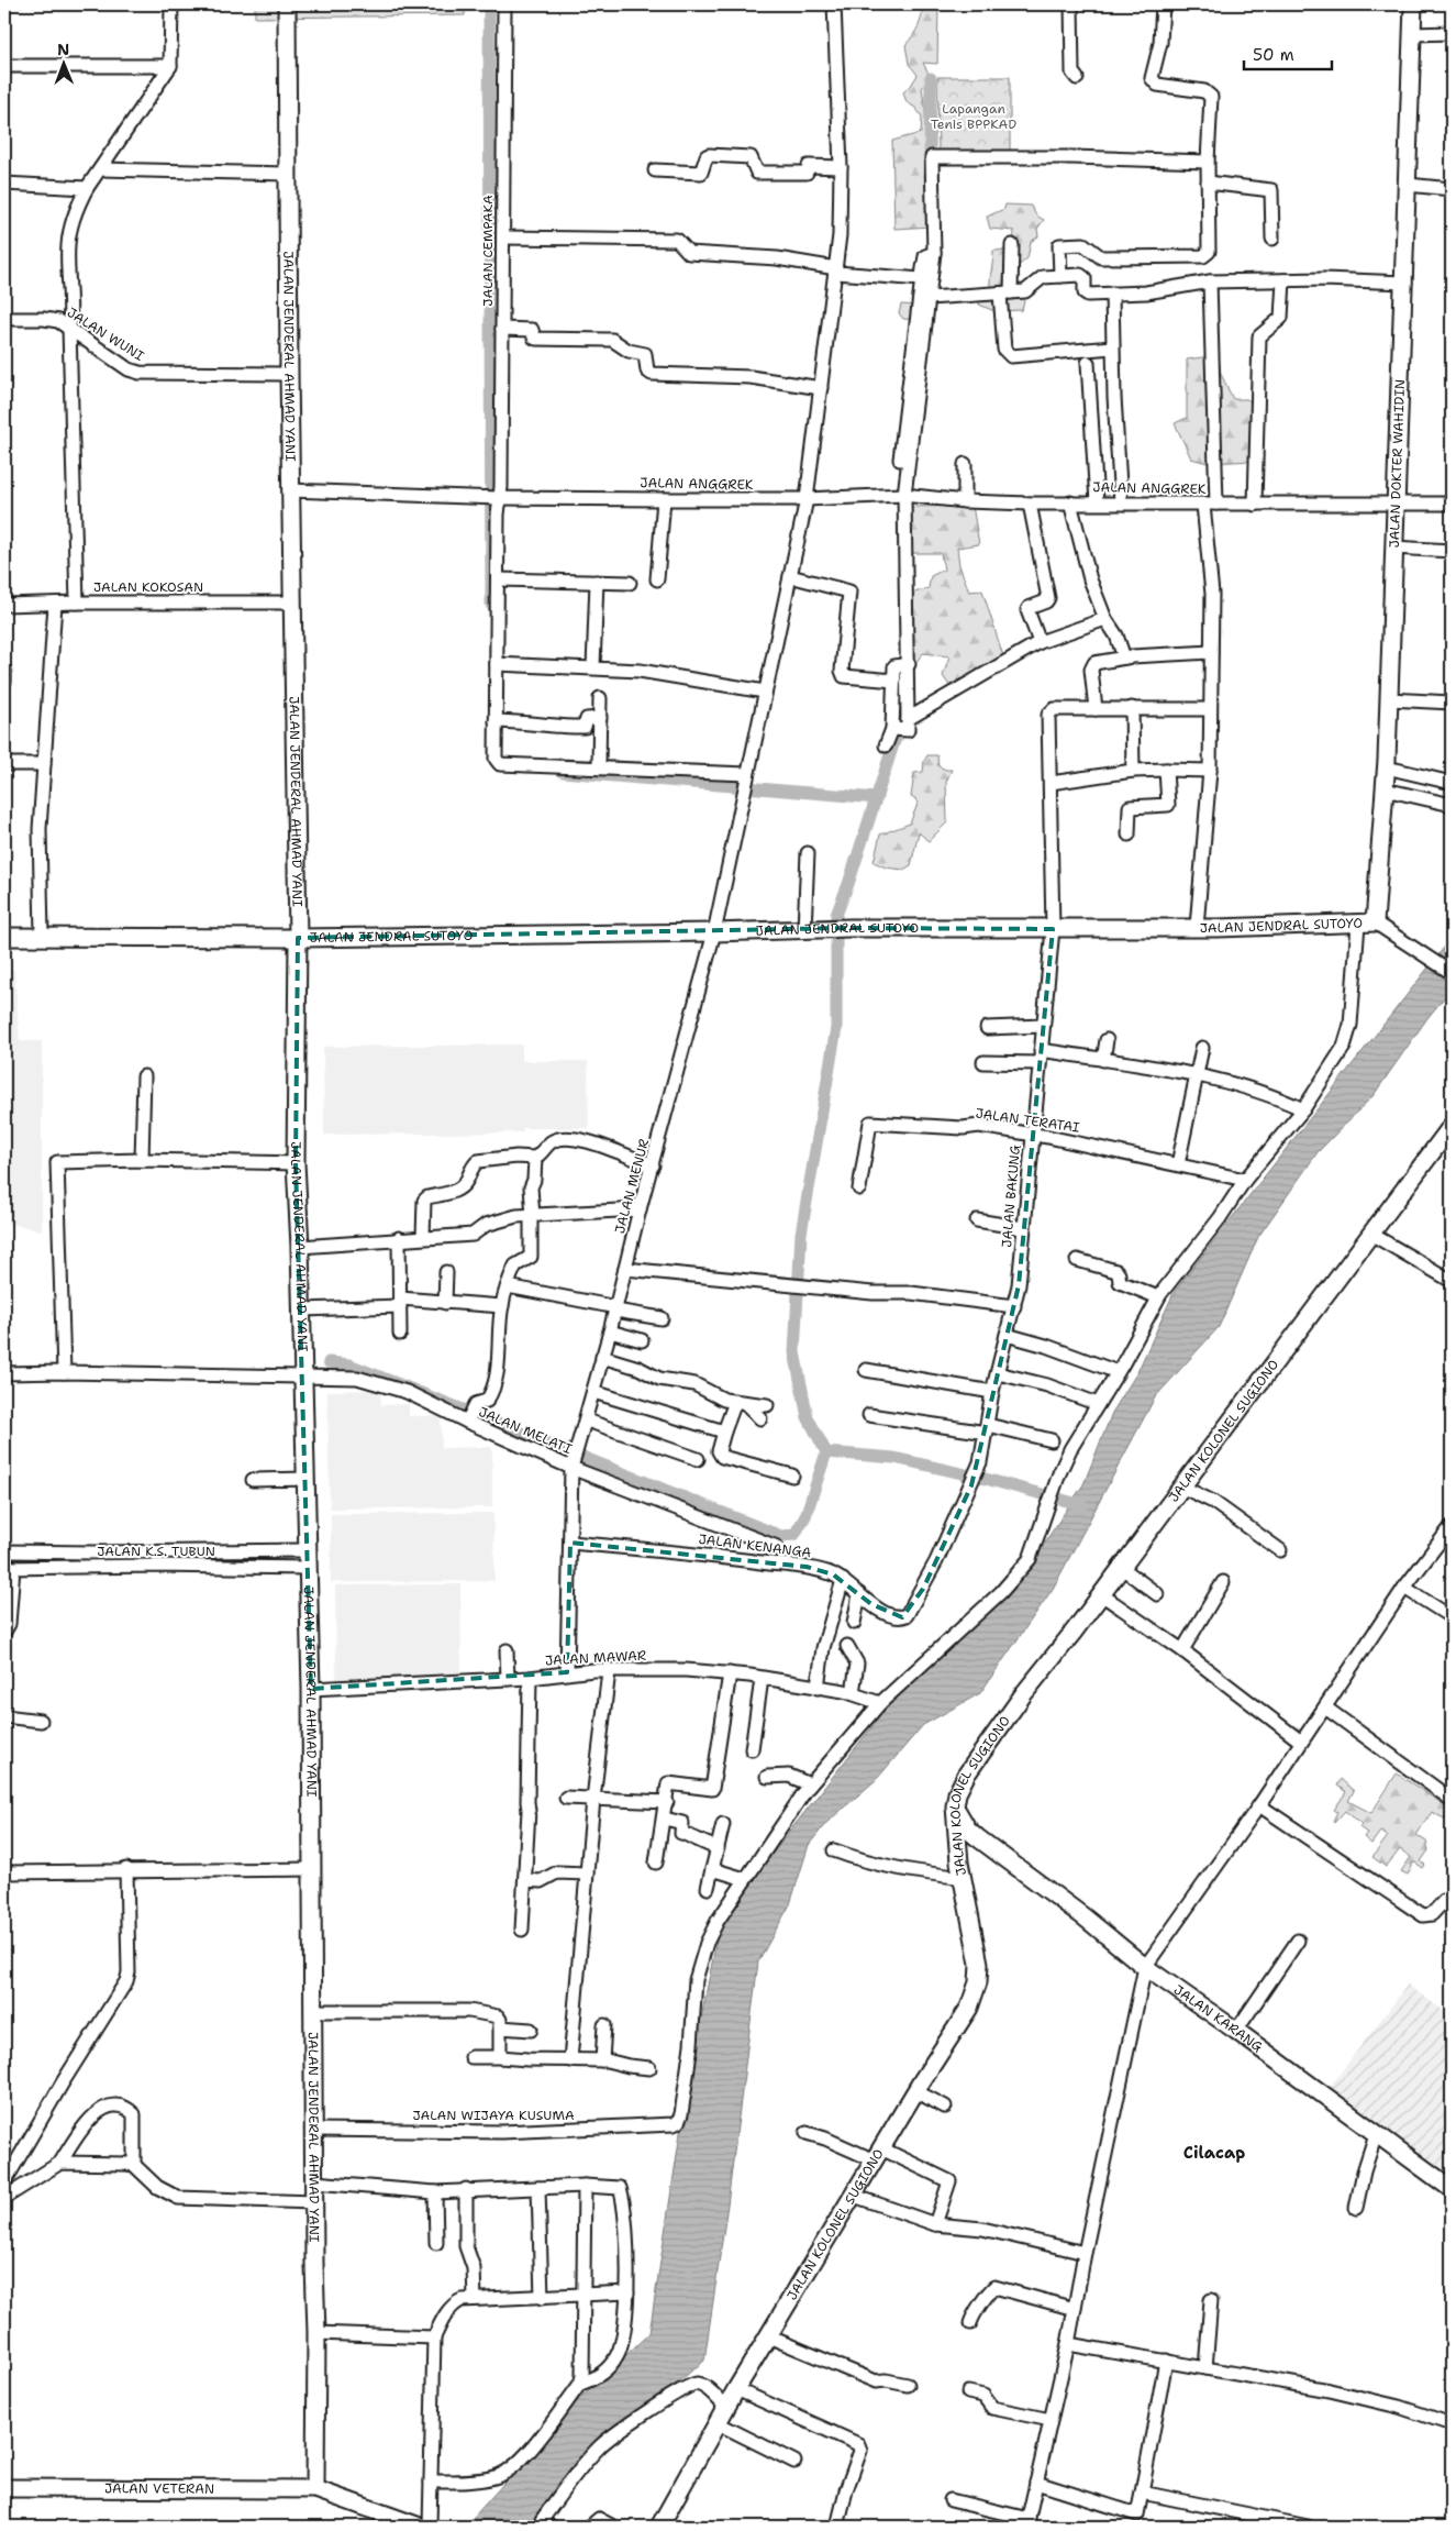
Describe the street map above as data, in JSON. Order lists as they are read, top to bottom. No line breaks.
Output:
{"streets":{"main road":["JALAN JENDERAL AHMAD YANI","JALAN DOKTER WAHIDIN","JALAN JENDRAL SUTOYO","JALAN KOLONEL SUGIONO","JALAN KARANG","JALAN VETERAN"],"street":["JALAN CEMPAKA","JALAN WUNI","JALAN ANGGREK","JALAN KOKOSAN","JALAN TERATAI","JALAN MENUR","JALAN BAKUNG","JALAN MELATI","JALAN KENANGA","JALAN K.S. TUBUN","JALAN MAWAR","JALAN WIJAYA KUSUMA"]},"crossings":[["JALAN CEMPAKA","JALAN ANGGREK"],["JALAN WUNI","JALAN JENDERAL AHMAD YANI"],["JALAN JENDERAL AHMAD YANI","JALAN ANGGREK"],["JALAN JENDERAL AHMAD YANI","JALAN KOKOSAN"],["JALAN JENDERAL AHMAD YANI","JALAN JENDRAL SUTOYO"],["JALAN JENDERAL AHMAD YANI","JALAN MELATI"],["JALAN JENDERAL AHMAD YANI","JALAN K.S. TUBUN"],["JALAN JENDERAL AHMAD YANI","JALAN MAWAR"],["JALAN JENDERAL AHMAD YANI","JALAN WIJAYA KUSUMA"],["JALAN JENDERAL AHMAD YANI","JALAN VETERAN"],["JALAN DOKTER WAHIDIN","JALAN ANGGREK"],["JALAN DOKTER WAHIDIN","JALAN JENDRAL SUTOYO"],["JALAN ANGGREK","JALAN MENUR"],["JALAN JENDRAL SUTOYO","JALAN MENUR"],["JALAN JENDRAL SUTOYO","JALAN BAKUNG"],["JALAN TERATAI","JALAN BAKUNG"],["JALAN MENUR","JALAN MELATI"],["JALAN BAKUNG","JALAN KENANGA"],["JALAN MELATI","JALAN KENANGA"],["JALAN MELATI","JALAN MAWAR"],["JALAN KOLONEL SUGIONO","JALAN KARANG"]],"districts":["Cilacap"],"parks":["Lapangan Tenis BPPKAD"],"scale_bar":"50 m","north":"top"}
